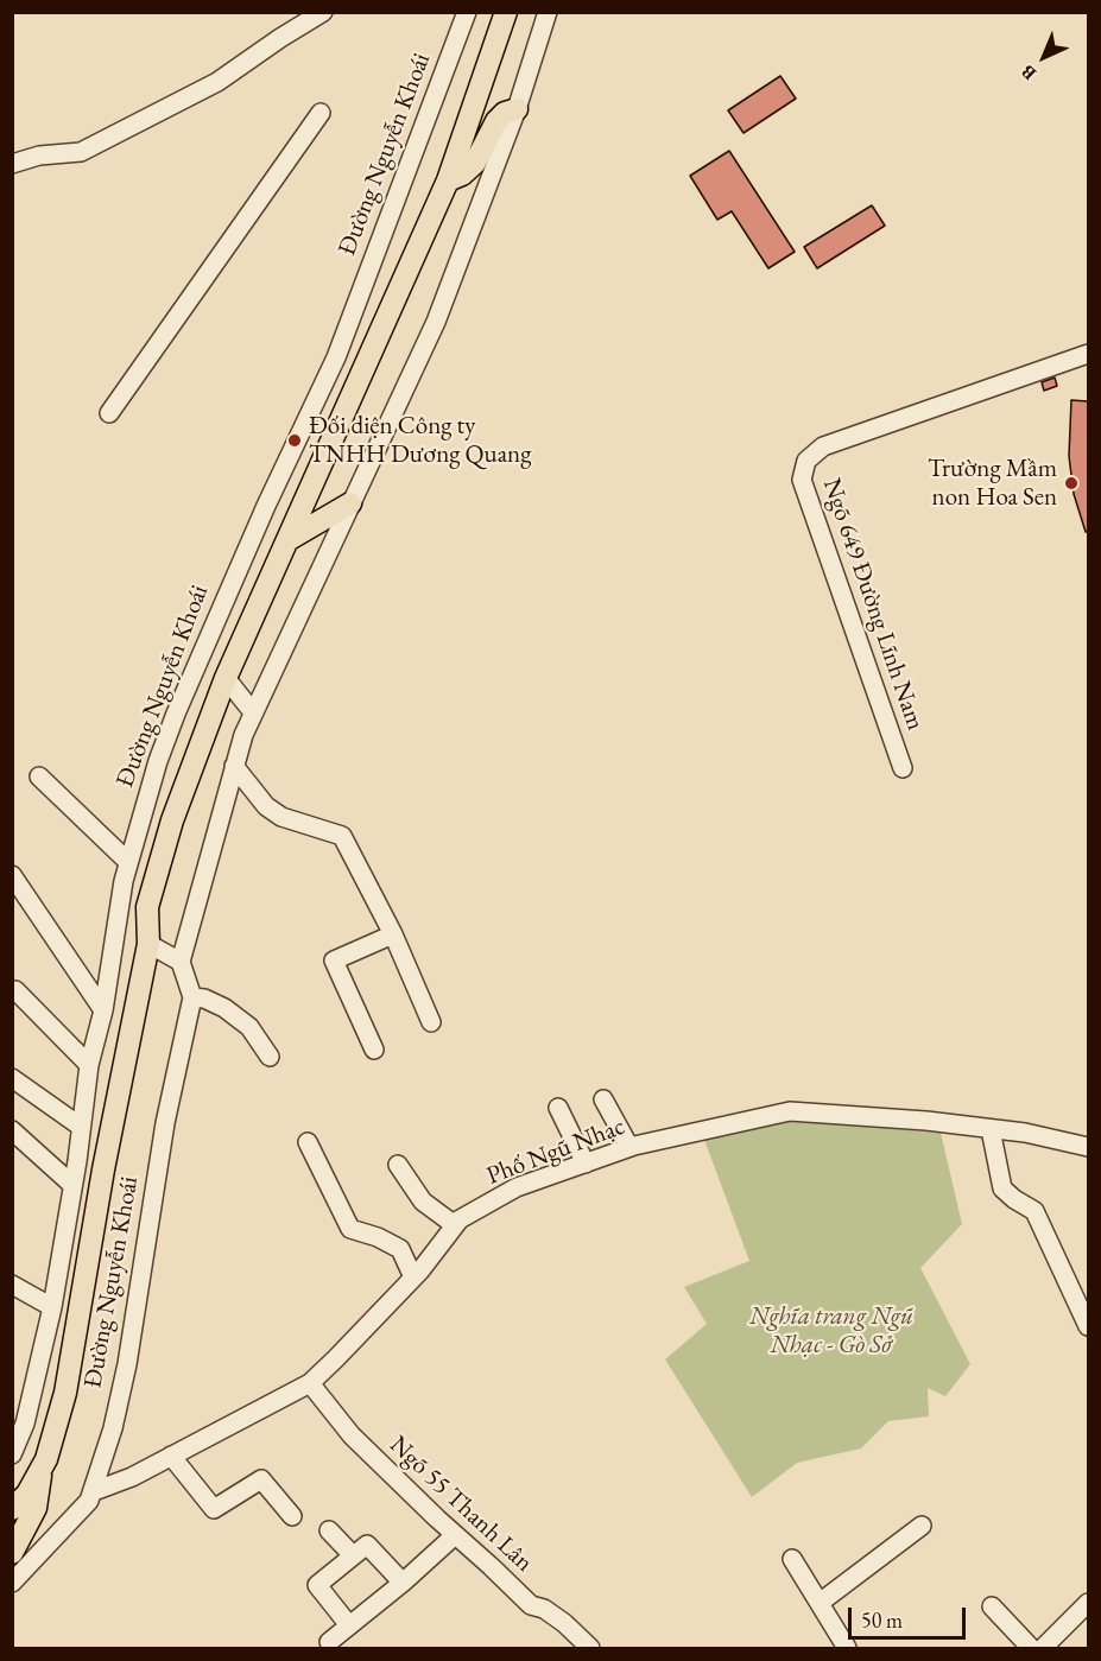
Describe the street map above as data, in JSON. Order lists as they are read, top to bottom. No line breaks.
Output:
{"streets":{"main road":["Đường Nguyễn Khoái"],"street":["Ngõ 649 Đường Lĩnh Nam","Phố Ngũ Nhạc","Ngõ 55 Thanh Lân"]},"crossings":[["Đường Nguyễn Khoái","Phố Ngũ Nhạc"],["Phố Ngũ Nhạc","Ngõ 55 Thanh Lân"]],"parks":["Nghĩa trang Ngũ Nhạc - Gò Sở"],"places":["Đối diện Công ty TNHH Dương Quang","Trường Mầm non Hoa Sen"],"scale_bar":"50 m","north":"bottom left"}
